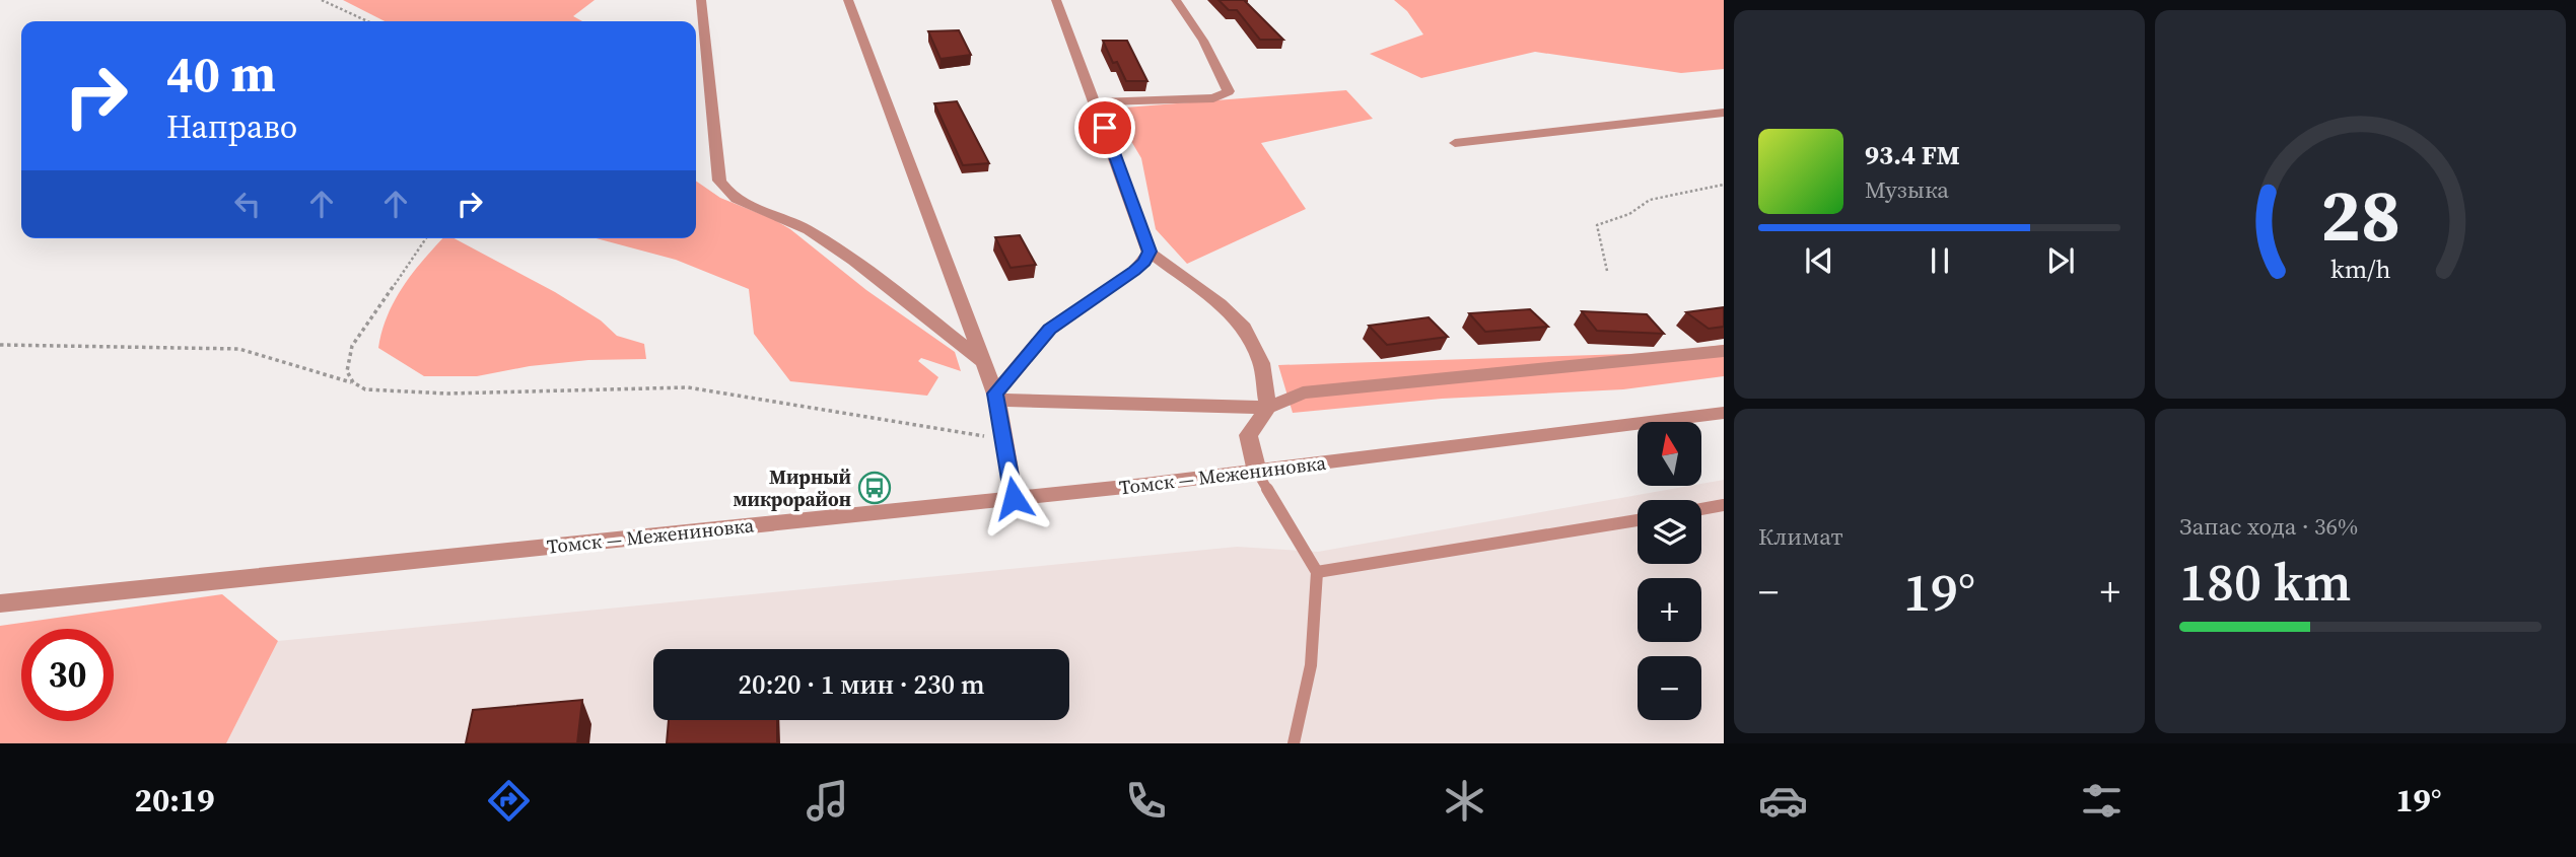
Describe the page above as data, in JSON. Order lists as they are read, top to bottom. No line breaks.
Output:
{"streets":{"street":["Томск — Межениновка"]},"places":{"bus stop":["Мирный микрорайон"]},"north":"top","page":{"turn":["40 m","Направо"],"song":["93.4 FM","Музыка"],"tile":["Климат",["Запас хода · 36%","180 km"]],"map_buttons":["+","−"],"heat":["−","19°","+"],"limit":"30","trip":"20:20 · 1 мин · 230 m","tabs":["20:19","19°"],"gauge":["28","km/h"]}}
